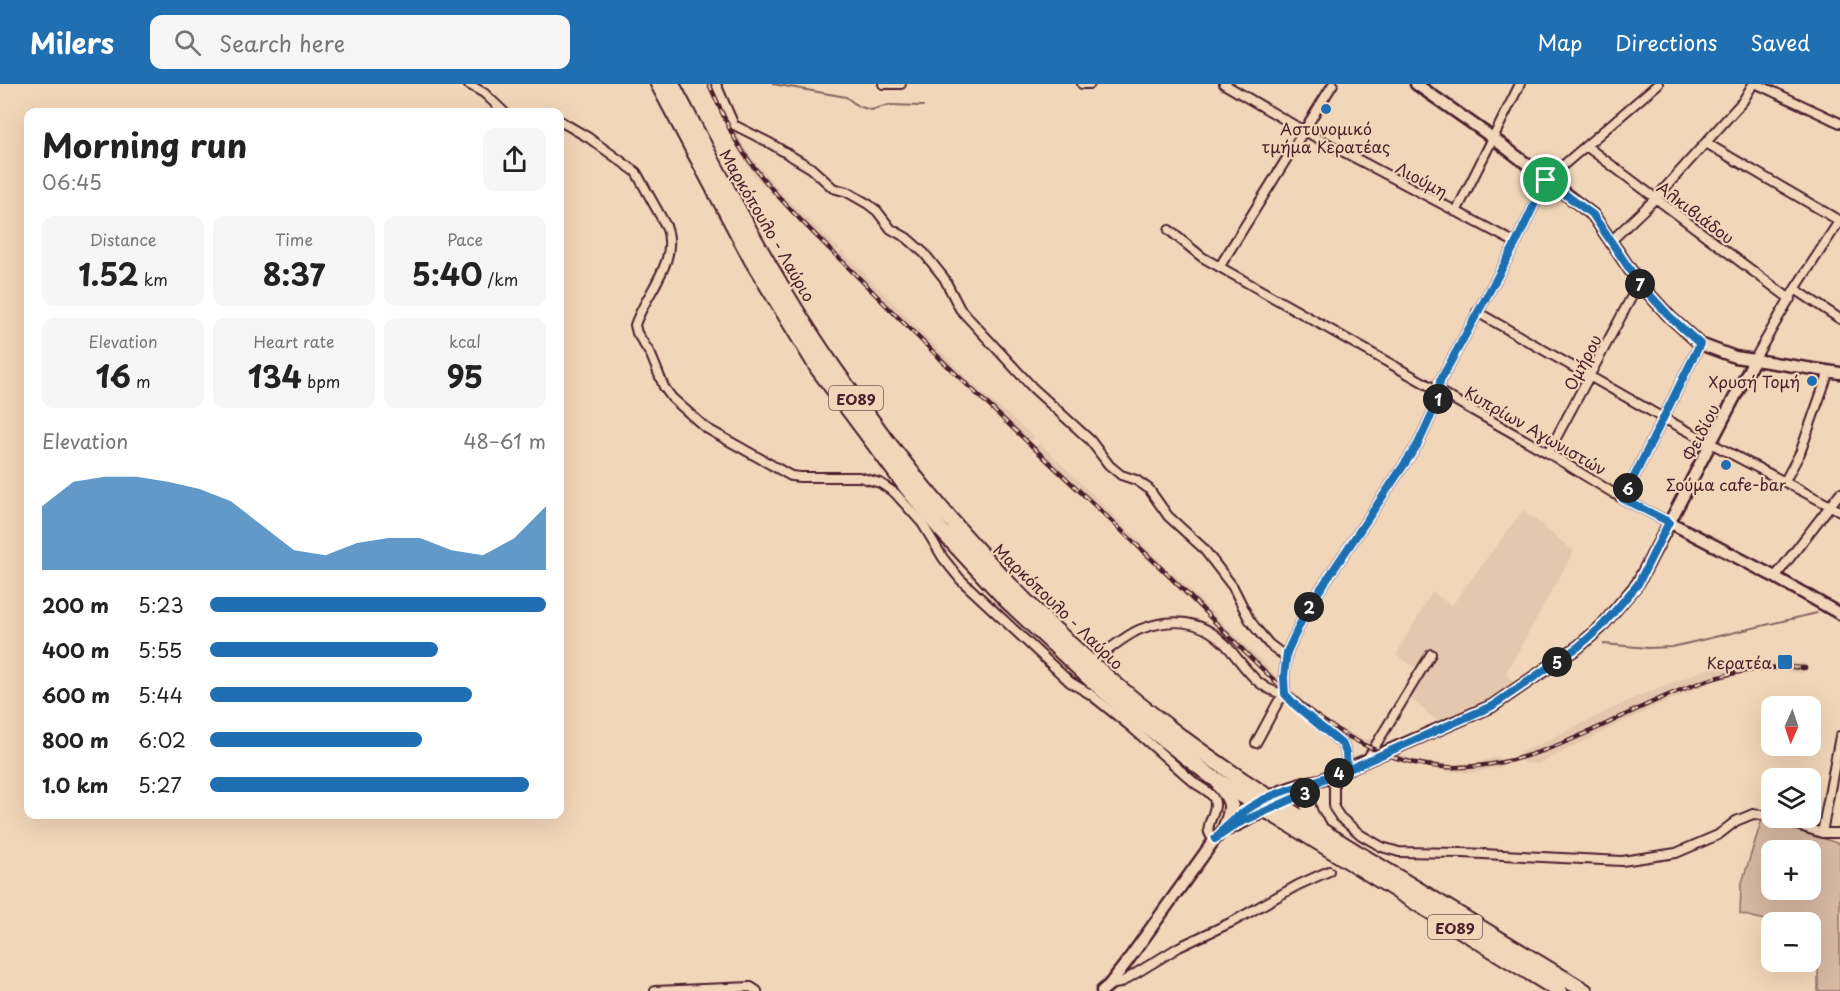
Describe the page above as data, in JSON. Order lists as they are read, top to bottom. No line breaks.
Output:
{"streets":{"highway":["Μαρκόπουλο - Λαύριο","ΕΟ89"],"main road":["Κυπρίων Αγωνιστών","Φειδίου"],"street":["Λιούμη","Αλκιβιάδου","Ομήρου"]},"crossings":[["Αλκιβιάδου","Φειδίου"],["Ομήρου","Κυπρίων Αγωνιστών"],["Κυπρίων Αγωνιστών","Φειδίου"]],"places":{"other":["Αστυνομικό τμήμα Κερατέας","Χρυσή Τομή","Σούμα cafe-bar"],"transit":["Κερατέα"]},"north":"bottom","page":{"header":"Milers","search":"Search here","nav":["Map","Directions","Saved"],"heading":["Morning run","06:45"],"stats":[["Distance","1.52 km"],["Time","8:37"],["Pace","5:40 /km"],["Elevation","16 m"],["Heart rate","134 bpm"],["kcal","95"]],"pins":["7","1","6","2","5","4","3"],"chart":["Elevation","48–61 m"],"list":[{"name":"200 m","note":"5:23"},{"name":"400 m","note":"5:55"},{"name":"600 m","note":"5:44"},{"name":"800 m","note":"6:02"},{"name":"1.0 km","note":"5:27"}],"map_buttons":["+","−"]}}
